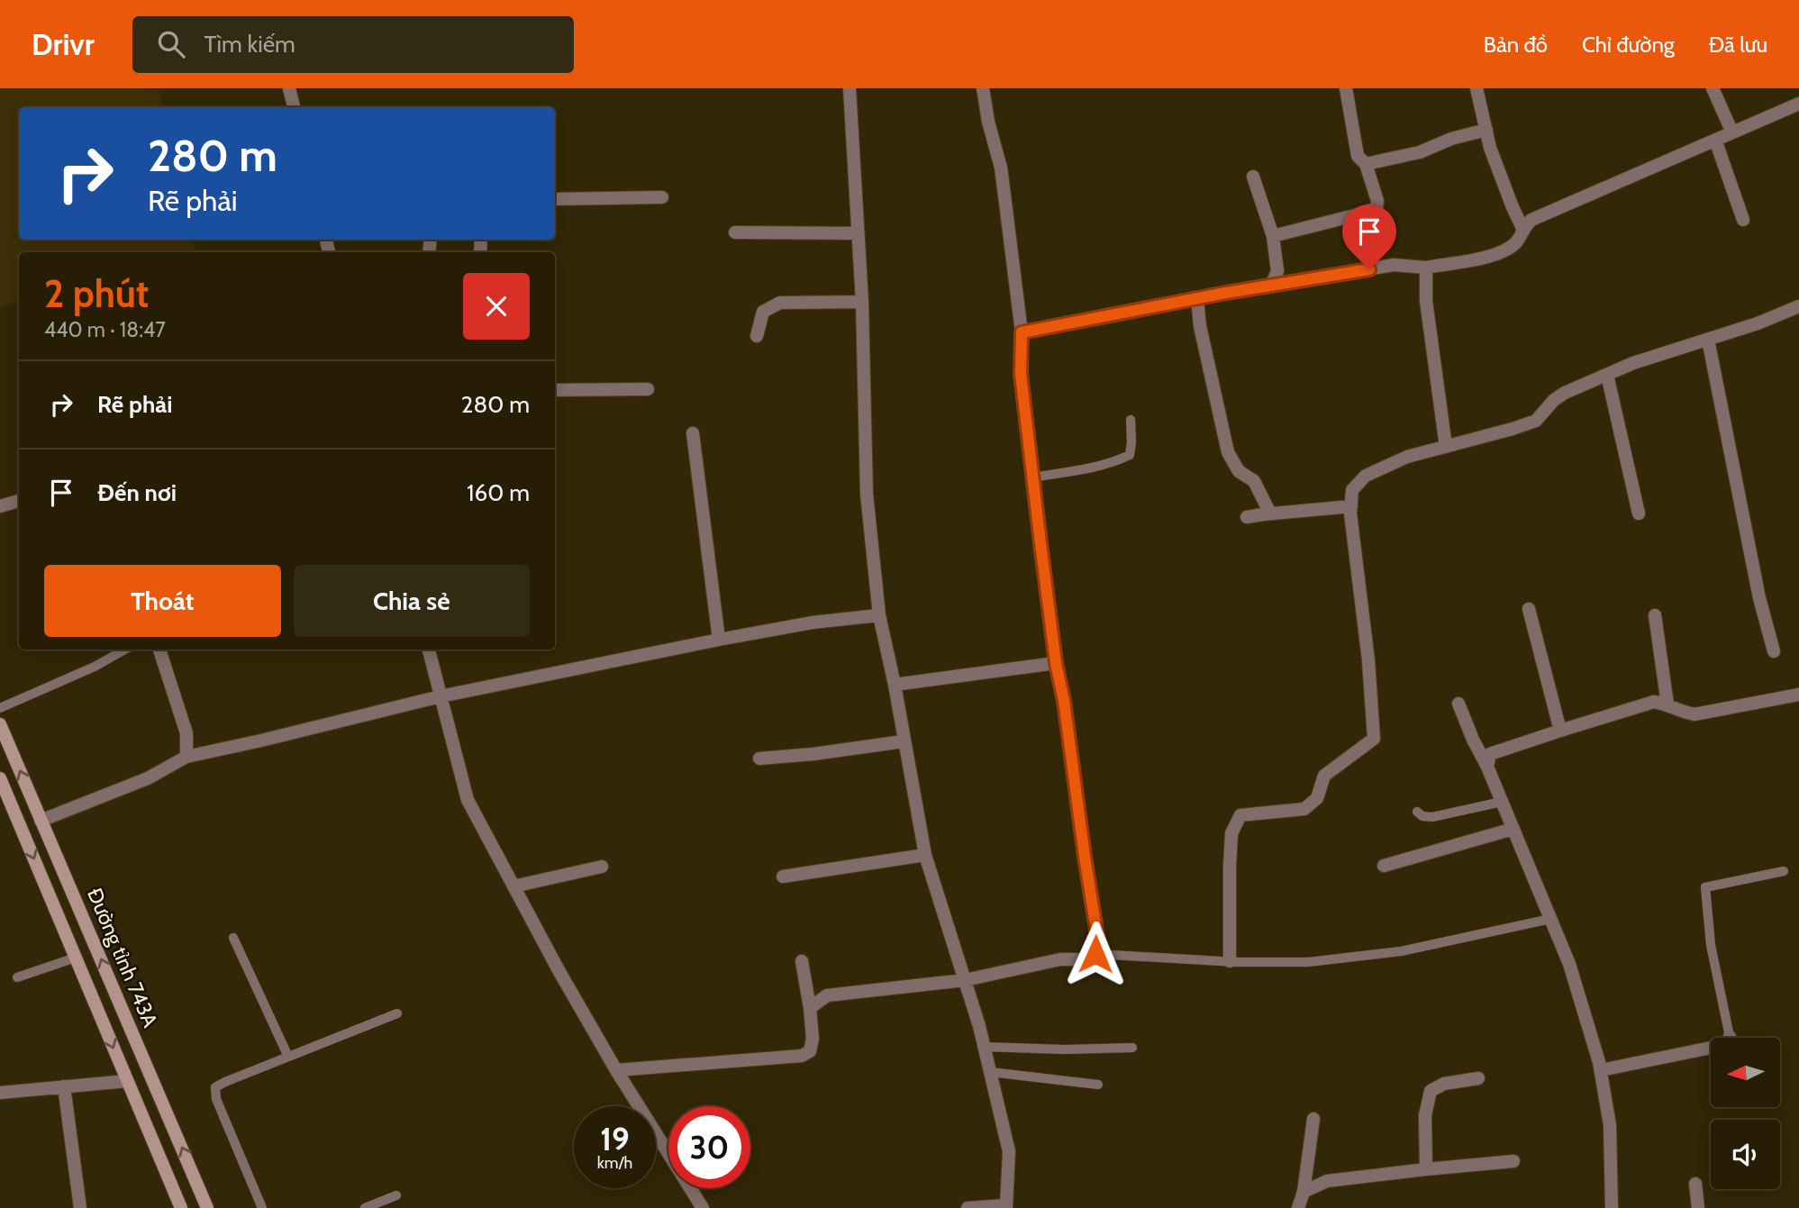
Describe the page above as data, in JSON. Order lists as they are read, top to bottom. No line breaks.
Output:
{"streets":{"main road":["Đường tỉnh 743A"]},"north":"left","page":{"header":"Drivr","search":"Tìm kiếm","nav":["Bản đồ","Chỉ đường","Đã lưu"],"turn":["280 m","Rẽ phải"],"heading":["2 phút","440 m · 18:47"],"list":[{"name":"Rẽ phải","value":"280 m"},{"name":"Đến nơi","value":"160 m"}],"buttons":["Thoát","Chia sẻ"],"speed":"19 km/h","limit":"30"}}
